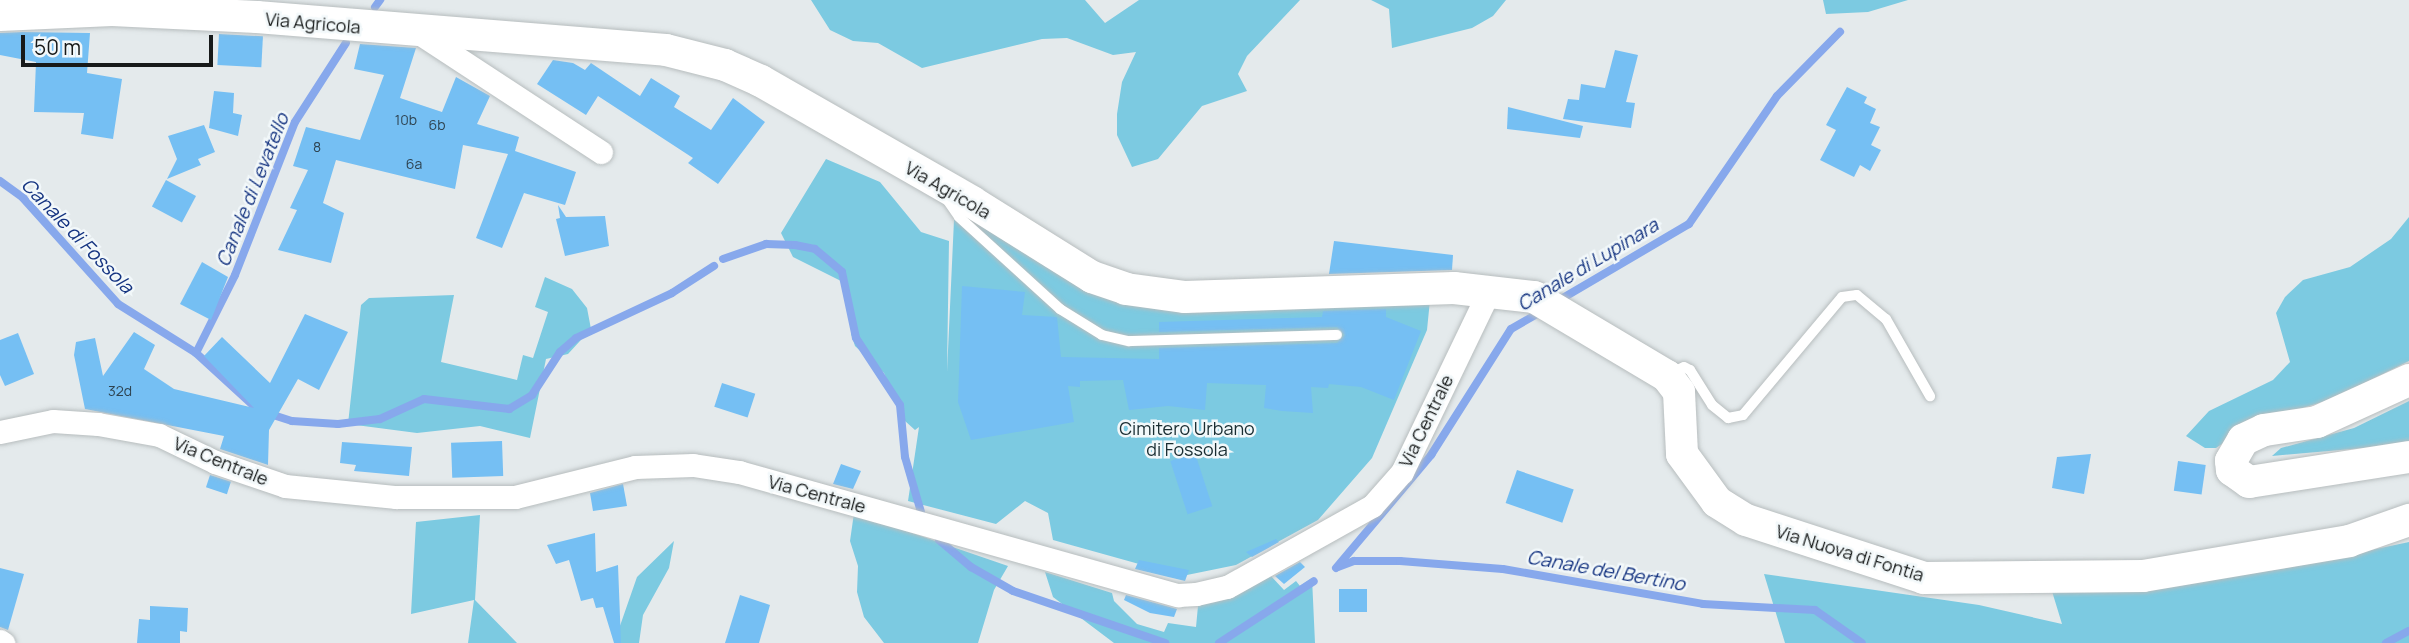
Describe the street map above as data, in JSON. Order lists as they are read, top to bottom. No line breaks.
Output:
{"streets":{"street":["Via Agricola","Via Centrale","Via Nuova di Fontia"]},"crossings":[["Via Agricola","Via Centrale"]],"water":["Canale di Levatello","Canale di Fossola","Canale di Lupinara","Canale del Bertino"],"parks":["Cimitero Urbano di Fossola"],"house_numbers":["10b","6b","8","6a","32d"],"scale_bar":"50 m"}
